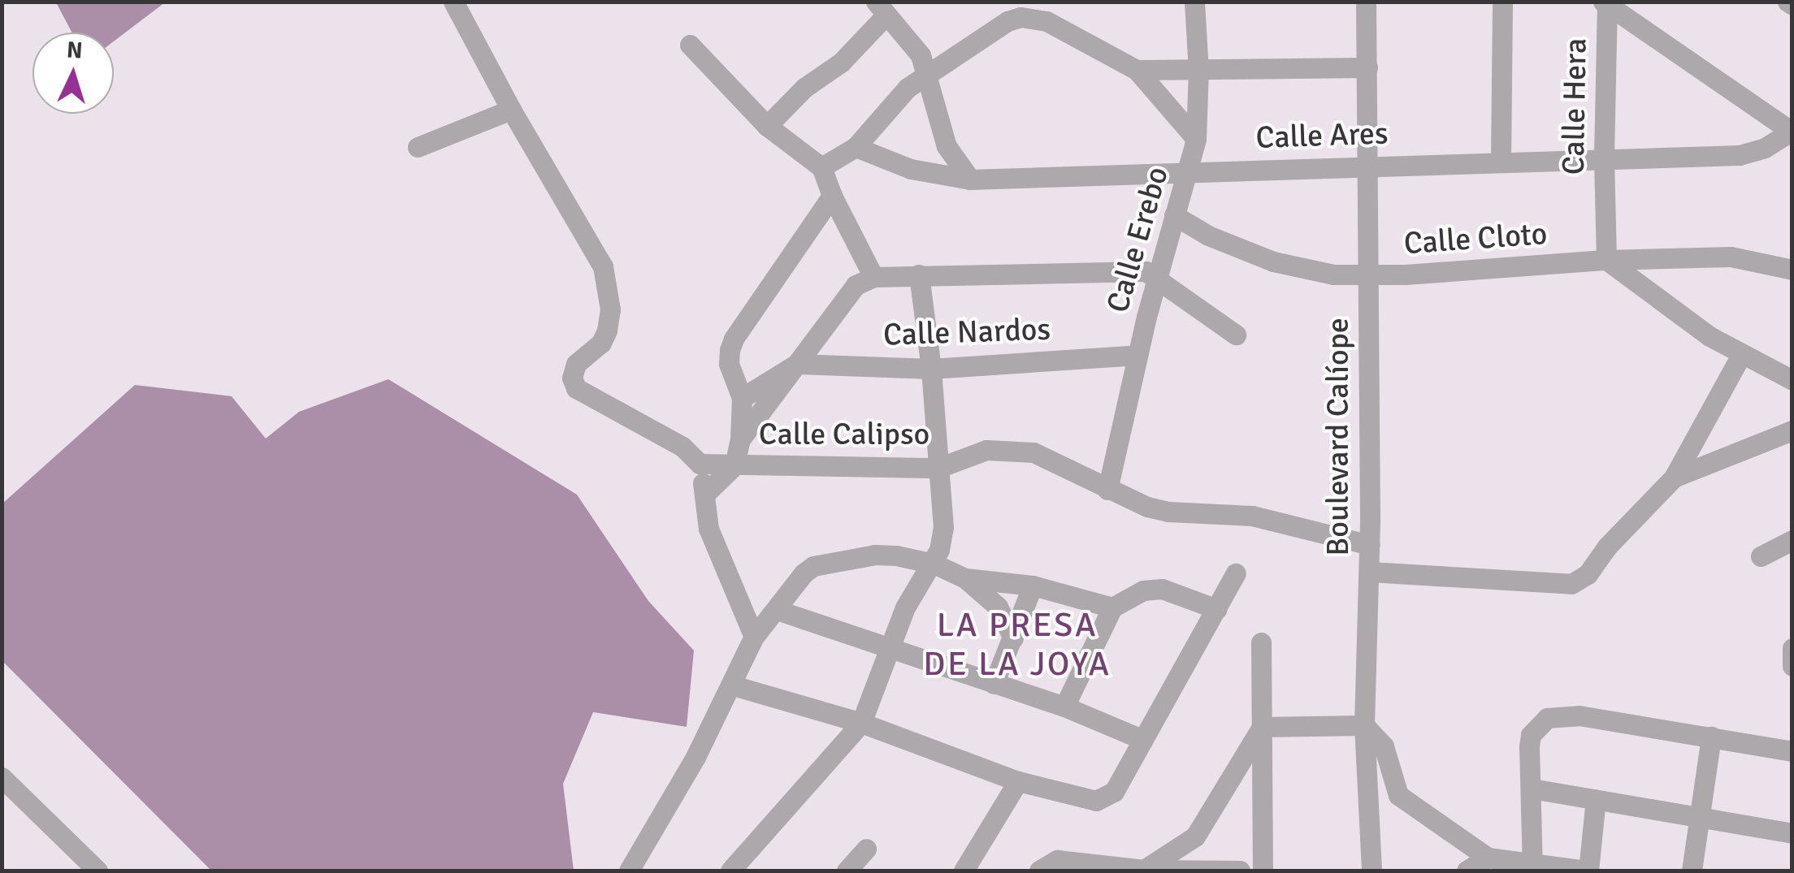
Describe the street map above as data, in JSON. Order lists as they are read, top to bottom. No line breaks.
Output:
{"streets":{"street":["Calle Hera","Calle Ares","Calle Cloto","Calle Erebo","Calle Nardos","Calle Calipso","Boulevard Calíope"]},"crossings":[["Calle Hera","Calle Ares"],["Calle Hera","Calle Cloto"],["Calle Ares","Calle Erebo"],["Calle Ares","Boulevard Calíope"],["Calle Cloto","Calle Erebo"],["Calle Cloto","Boulevard Calíope"],["Calle Erebo","Calle Nardos"],["Calle Erebo","Calle Calipso"],["Calle Calipso","Boulevard Calíope"]],"districts":["LA PRESA DE LA JOYA"],"north":"top"}
